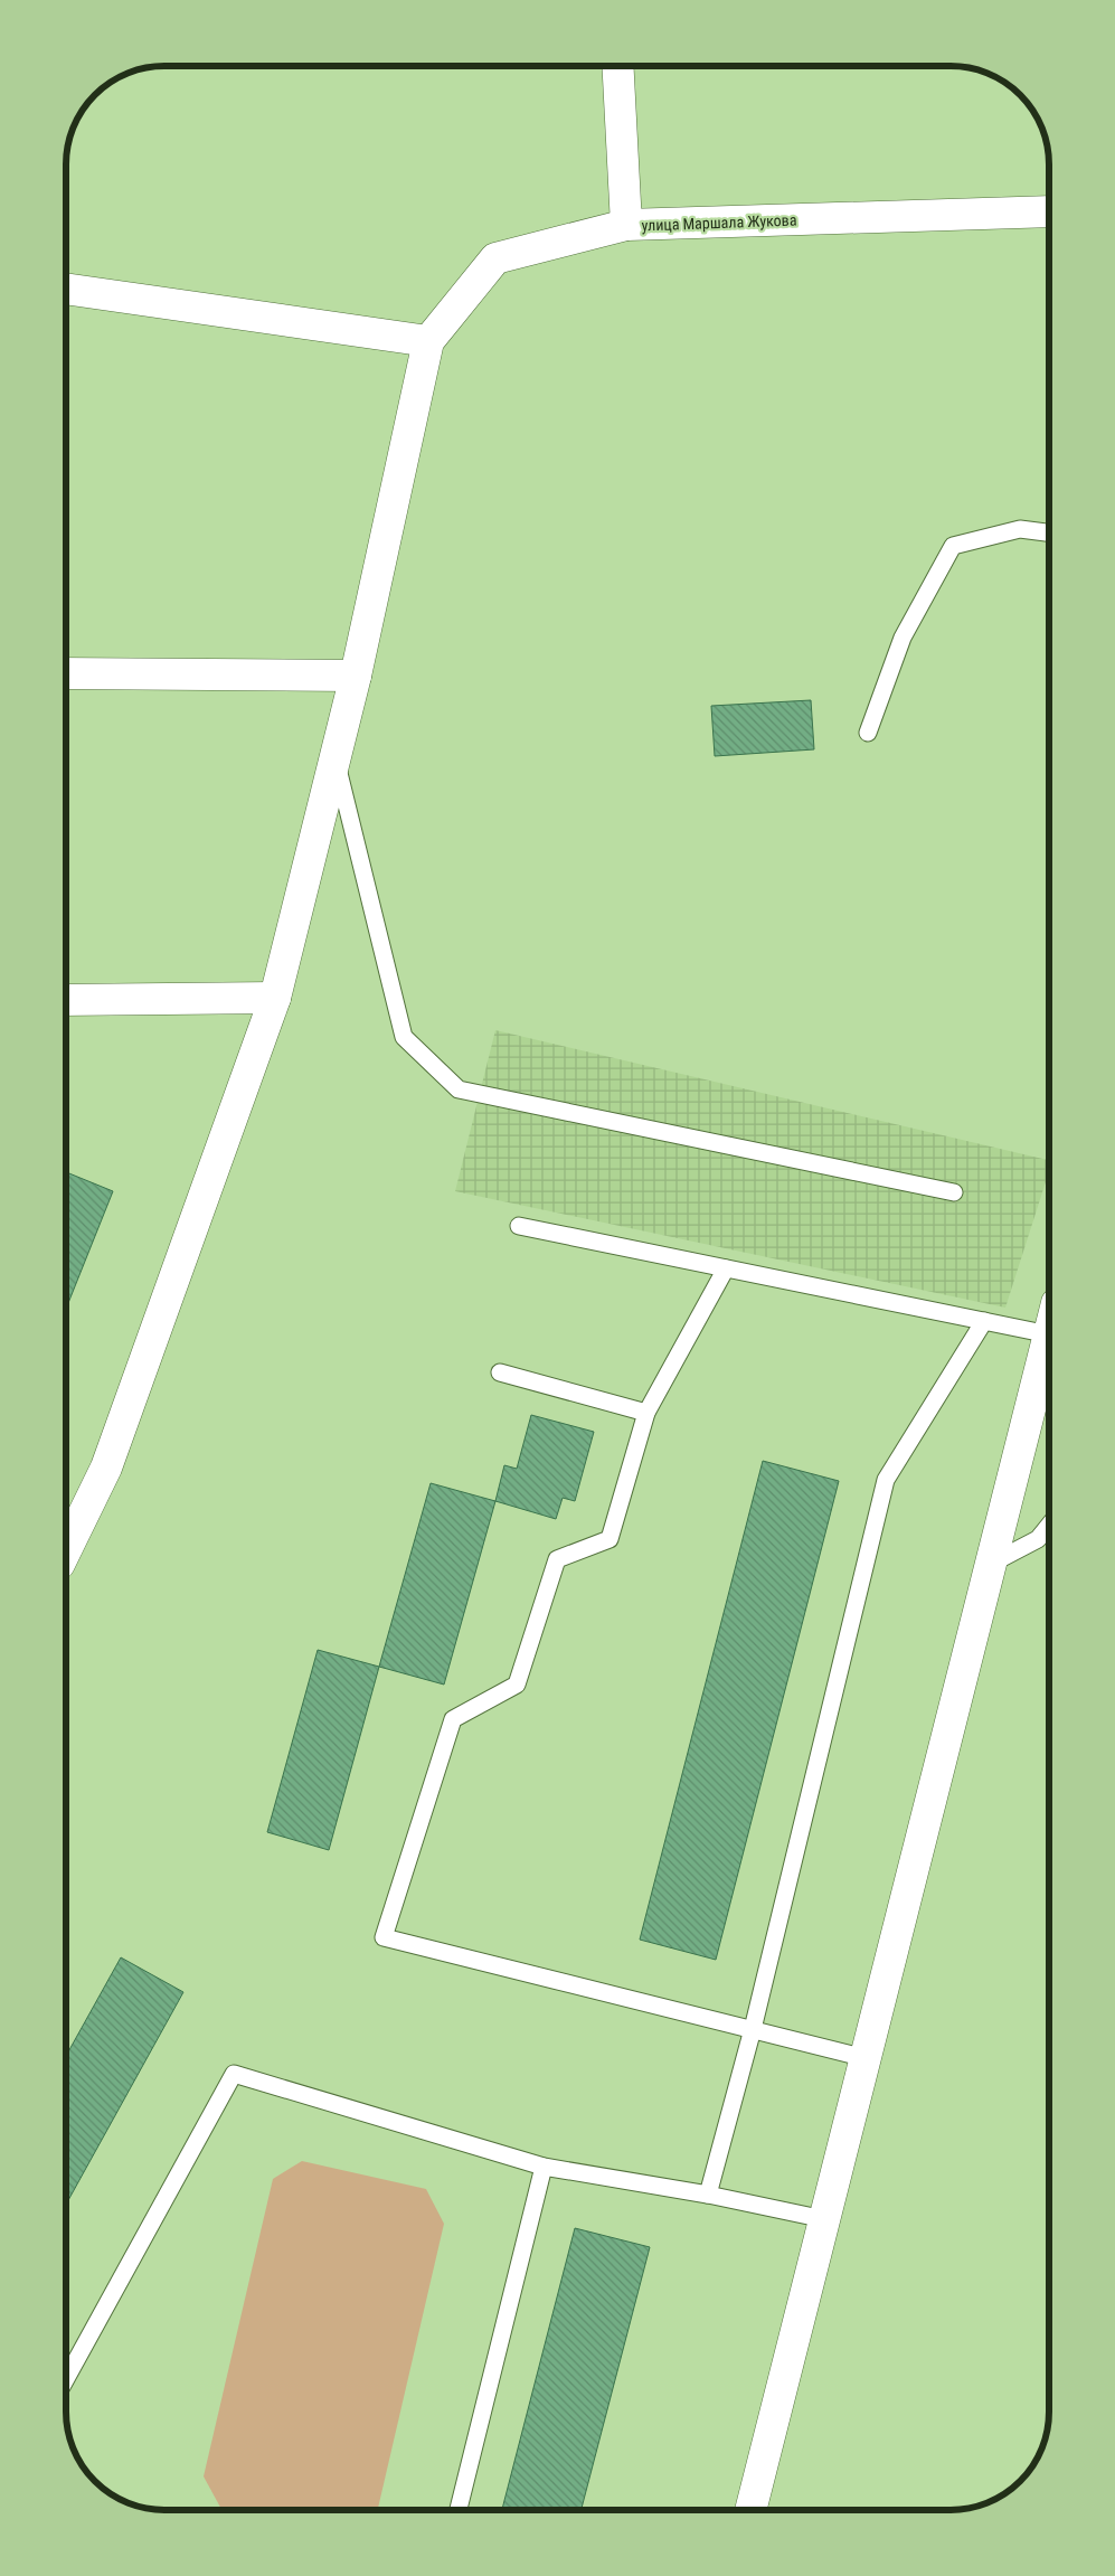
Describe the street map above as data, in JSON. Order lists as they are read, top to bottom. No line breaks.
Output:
{"streets":{"street":["улица Маршала Жукова"]}}
